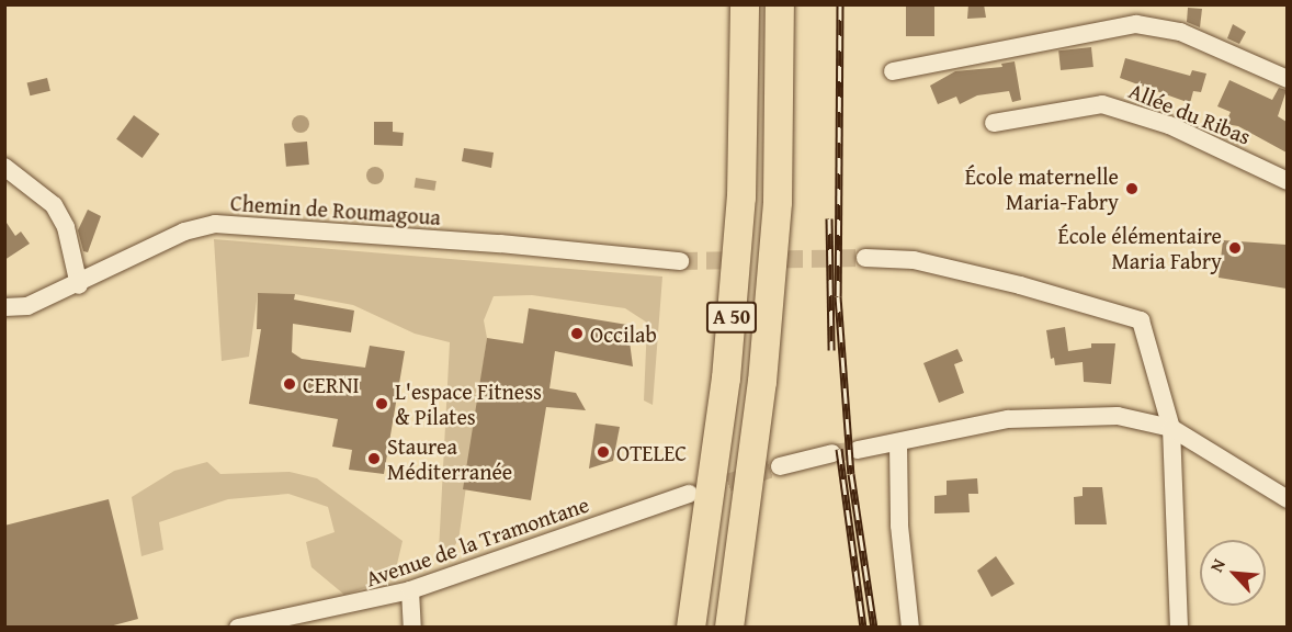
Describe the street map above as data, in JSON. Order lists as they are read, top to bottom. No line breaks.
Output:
{"streets":{"highway":["A 50"],"street":["Allée du Ribas","Chemin de Roumagoua","Avenue de la Tramontane"]},"places":["École maternelle Maria-Fabry","École élémentaire Maria Fabry","Occilab","CERNI","L'espace Fitness & Pilates","OTELEC","Staurea Méditerranée"],"north":"top left"}
